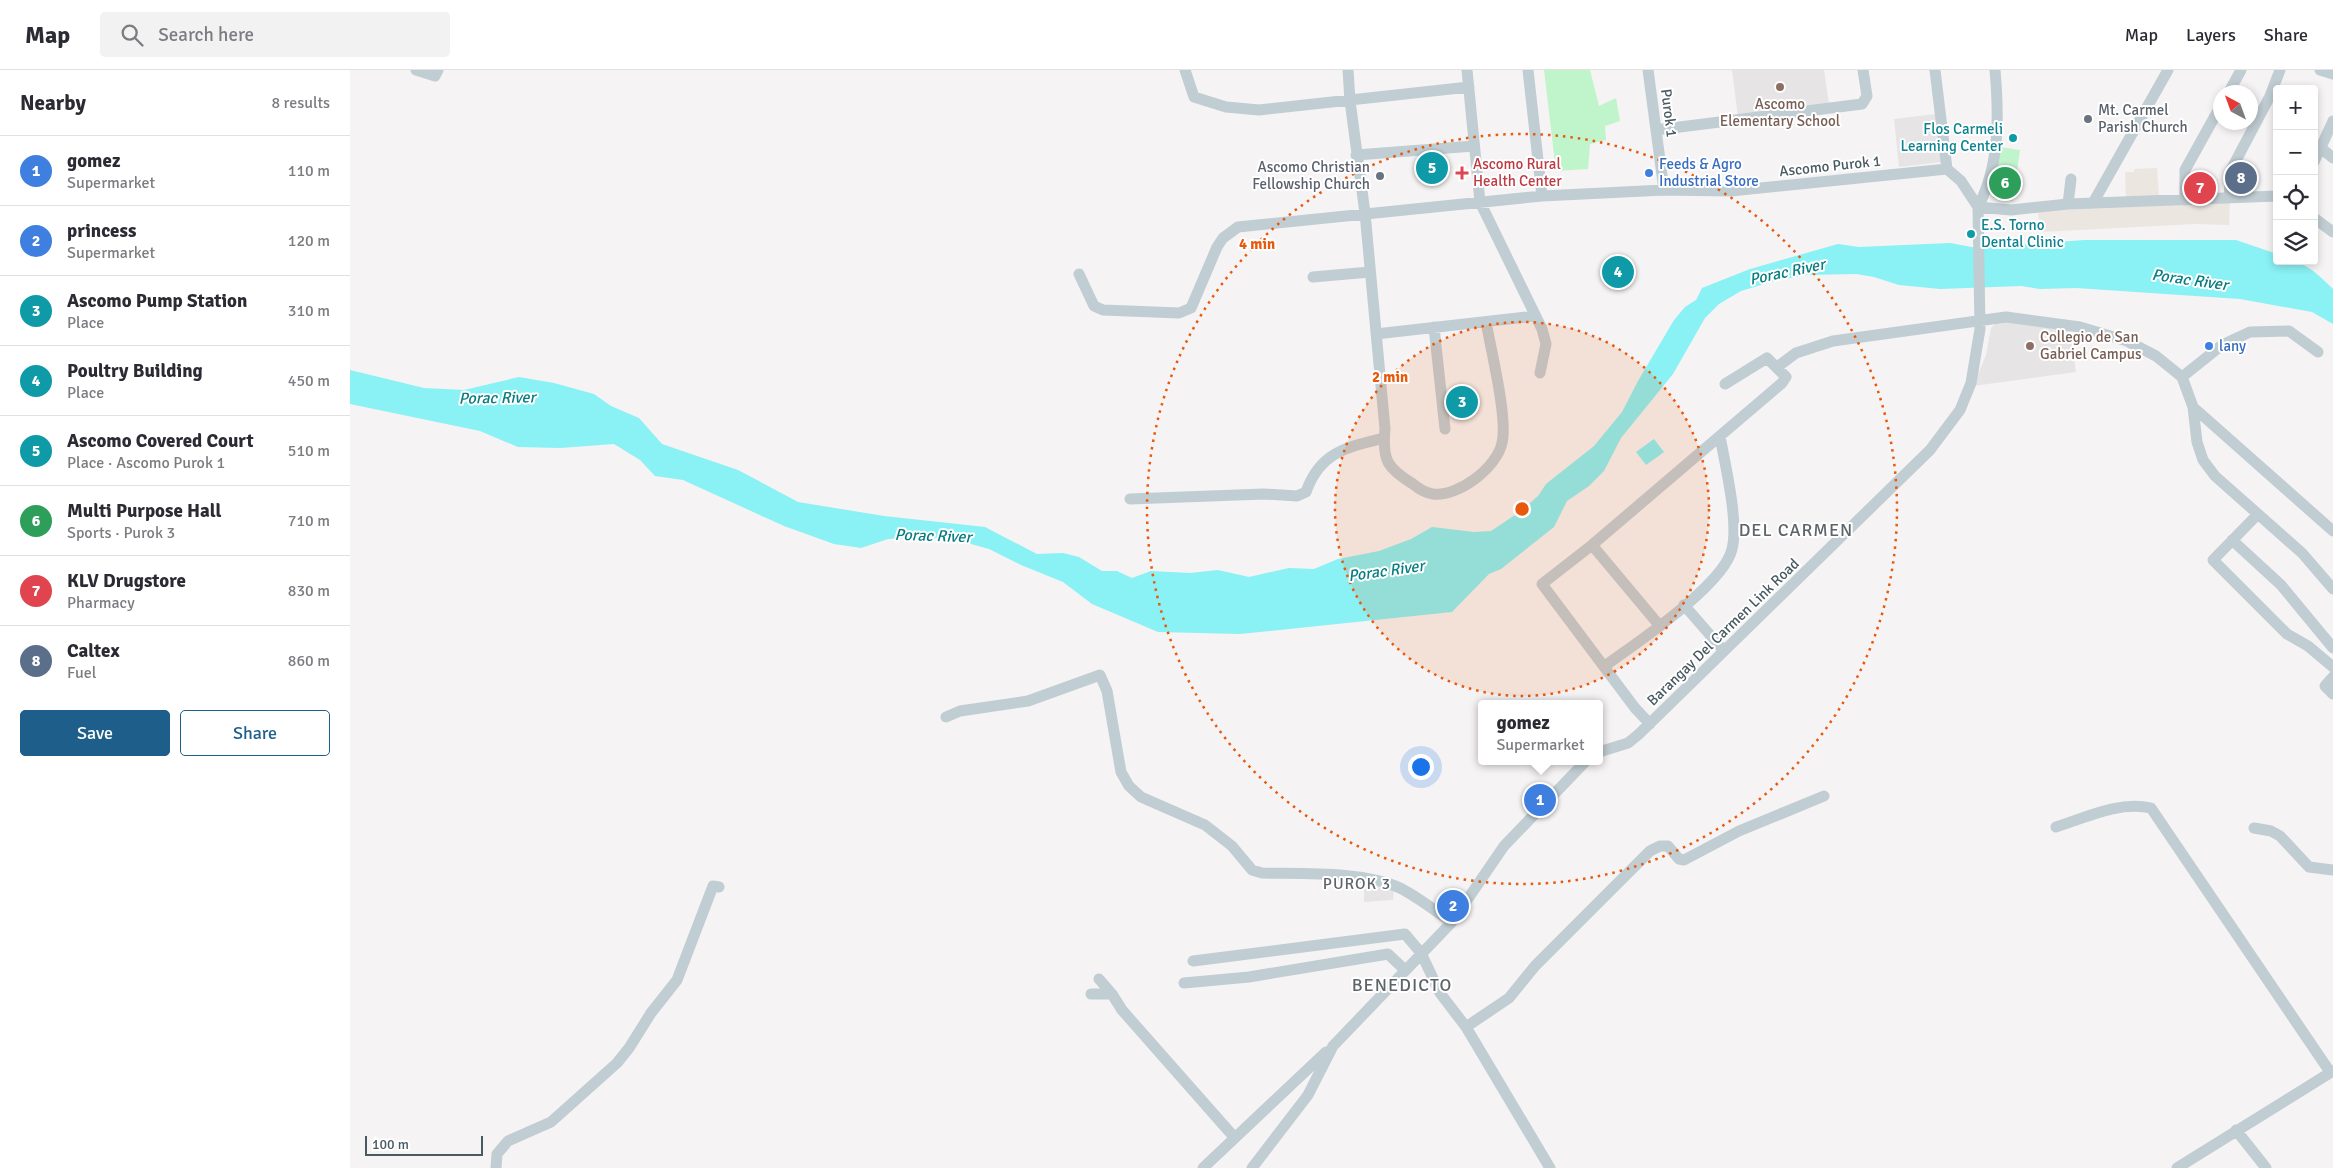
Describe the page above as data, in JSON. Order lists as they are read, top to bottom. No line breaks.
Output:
{"streets":{"street":["Purok 1","Ascomo Purok 1","Barangay Del Carmen Link Road"]},"crossings":[["Purok 1","Ascomo Purok 1"]],"districts":["DEL CARMEN","PUROK 3","BENEDICTO"],"water":["Porac River"],"places":{"other":["Ascomo Elementary School","Mt. Carmel Parish Church","Flos Carmeli Learning Center","Feeds & Agro Industrial Store","Ascomo Christian Fellowship Church","E.S. Torno Dental Clinic","Collegio de San Gabriel Campus","lany"],"health":["Ascomo Rural Health Center"]},"scale_bar":"100 m","north":"top left","page":{"header":"Map","search":"Search here","nav":["Map","Layers","Share"],"heading":["Nearby","8 results"],"map_buttons":["+","−"],"list":[{"mark":"1","name":"gomez","note":"Supermarket","value":"110 m"},{"mark":"2","name":"princess","note":"Supermarket","value":"120 m"},{"mark":"3","name":"Ascomo Pump Station","note":"Place","value":"310 m"},{"mark":"4","name":"Poultry Building","note":"Place","value":"450 m"},{"mark":"5","name":"Ascomo Covered Court","note":"Place · Ascomo Purok 1","value":"510 m"},{"mark":"6","name":"Multi Purpose Hall","note":"Sports · Purok 3","value":"710 m"},{"mark":"7","name":"KLV Drugstore","note":"Pharmacy","value":"830 m"},{"mark":"8","name":"Caltex","note":"Fuel","value":"860 m"}],"pins":["5","8","6","7","4","3","1","2"],"buttons":["Save","Share"],"popup":["gomez","Supermarket"],"scale":"100 m"},"rings":["4 min","2 min"]}
